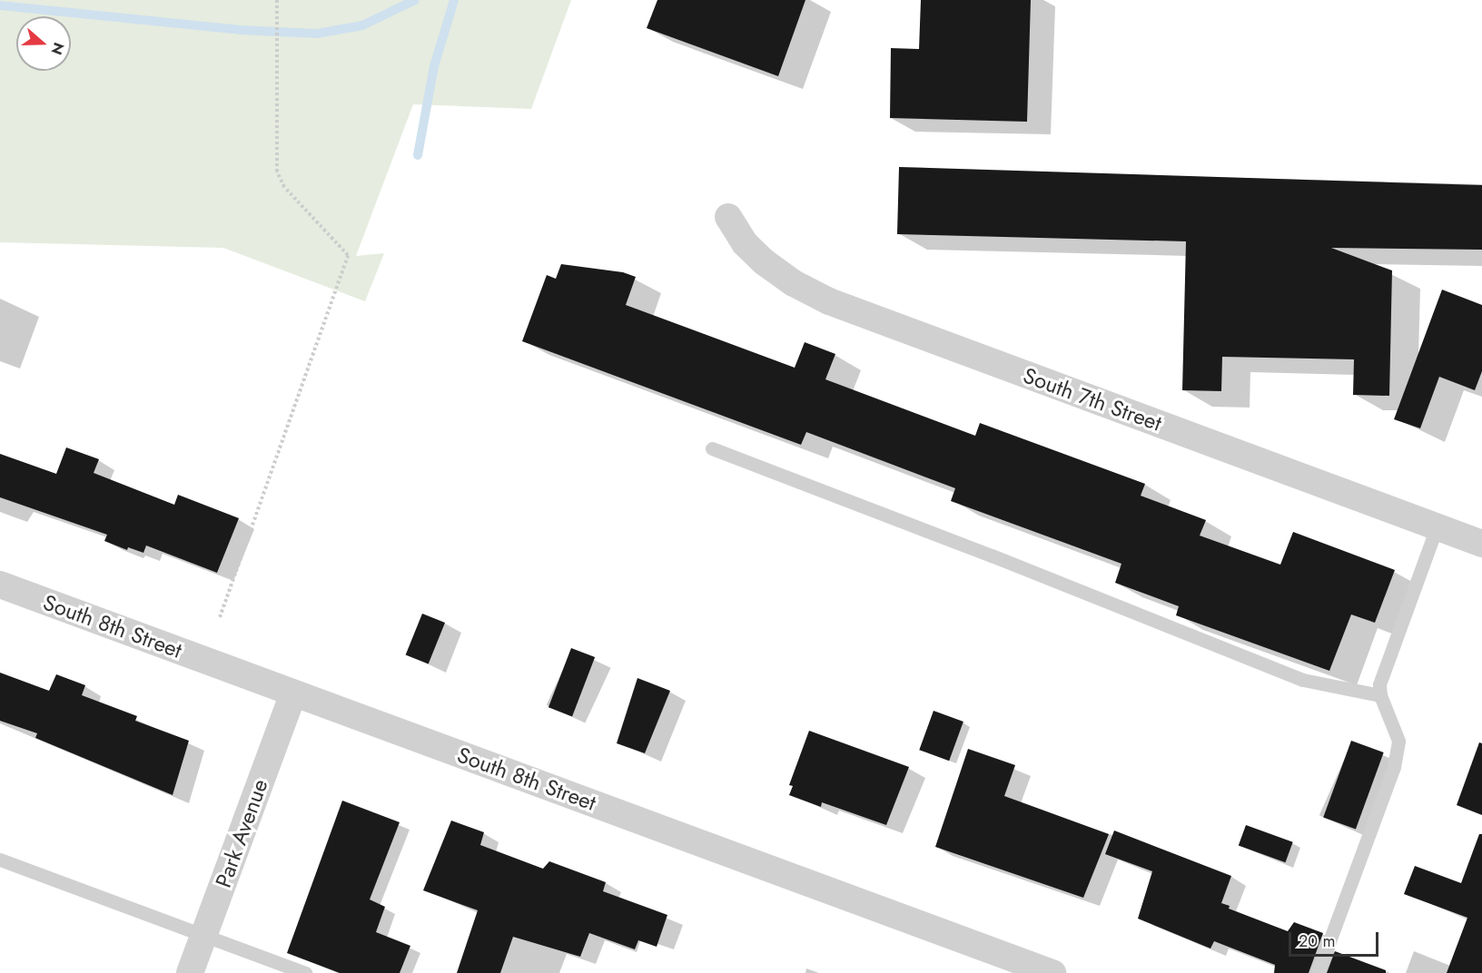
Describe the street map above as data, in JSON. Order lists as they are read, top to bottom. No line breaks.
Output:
{"streets":{"street":["South 7th Street","South 8th Street","Park Avenue"]},"crossings":[["South 8th Street","Park Avenue"]],"scale_bar":"20 m","north":"right"}
